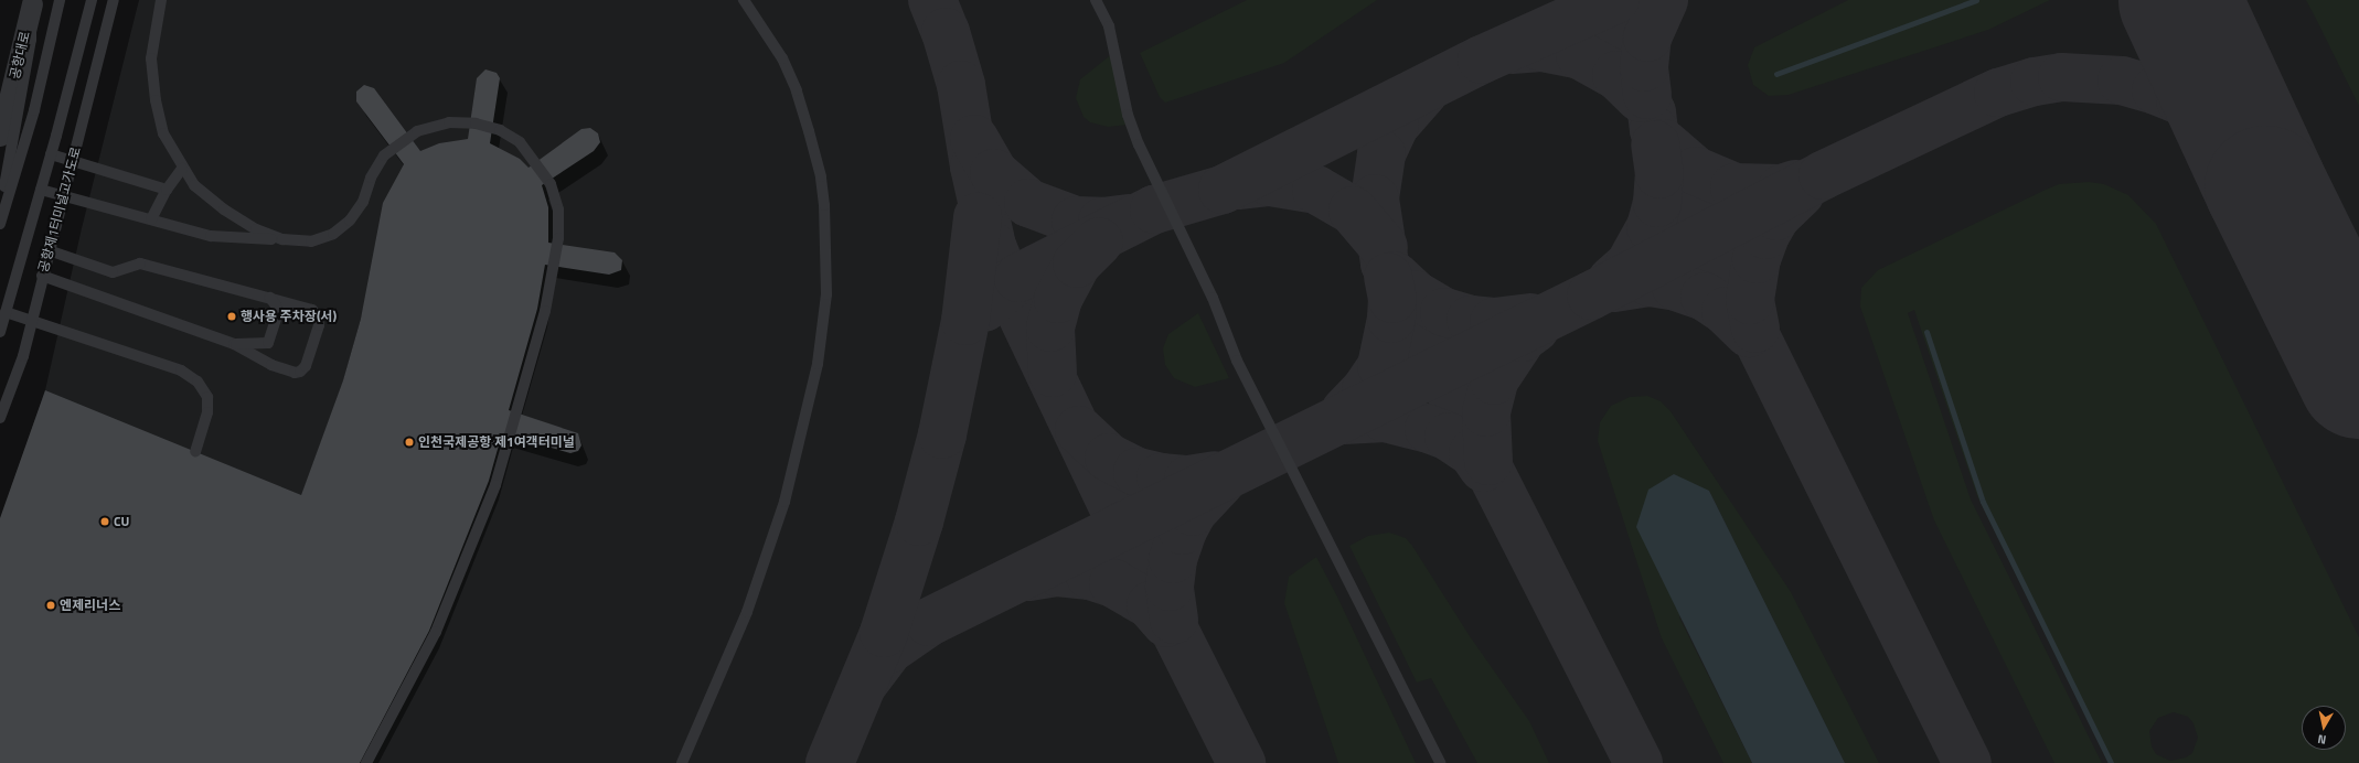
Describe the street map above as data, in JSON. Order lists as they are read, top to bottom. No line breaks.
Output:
{"streets":{"street":["공항대로"],"lane":["공항제1터미널고가도로"]},"places":["행사용 주차장(서)","인천국제공항 제1여객터미널","CU","엔제리너스"],"north":"bottom"}
